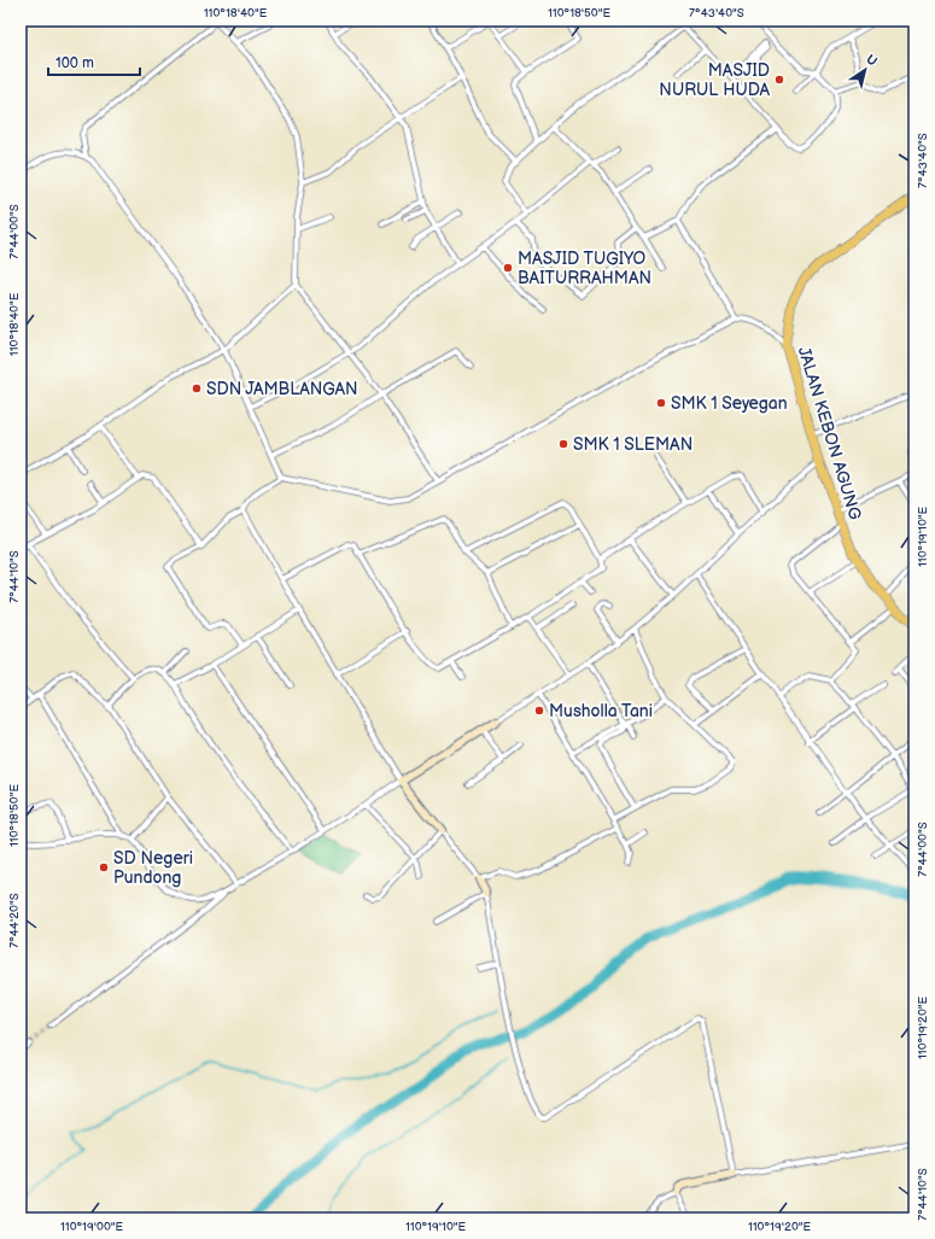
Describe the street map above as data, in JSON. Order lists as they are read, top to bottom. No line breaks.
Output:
{"streets":{"main road":["JALAN KEBON AGUNG"]},"places":["MASJID NURUL HUDA","MASJID TUGIYO BAITURRAHMAN","SDN JAMBLANGAN","SMK 1 Seyegan","SMK 1 SLEMAN","Musholla Tani","SD Negeri Pundong"],"scale_bar":"100 m","north":"top right","coordinates":["110°18'40\"E","110°18'50\"E","7°43'40\"S","7°44'00\"S","110°19'10\"E","7°44'10\"S","7°44'20\"S","110°19'20\"E","110°19'00\"E"]}
